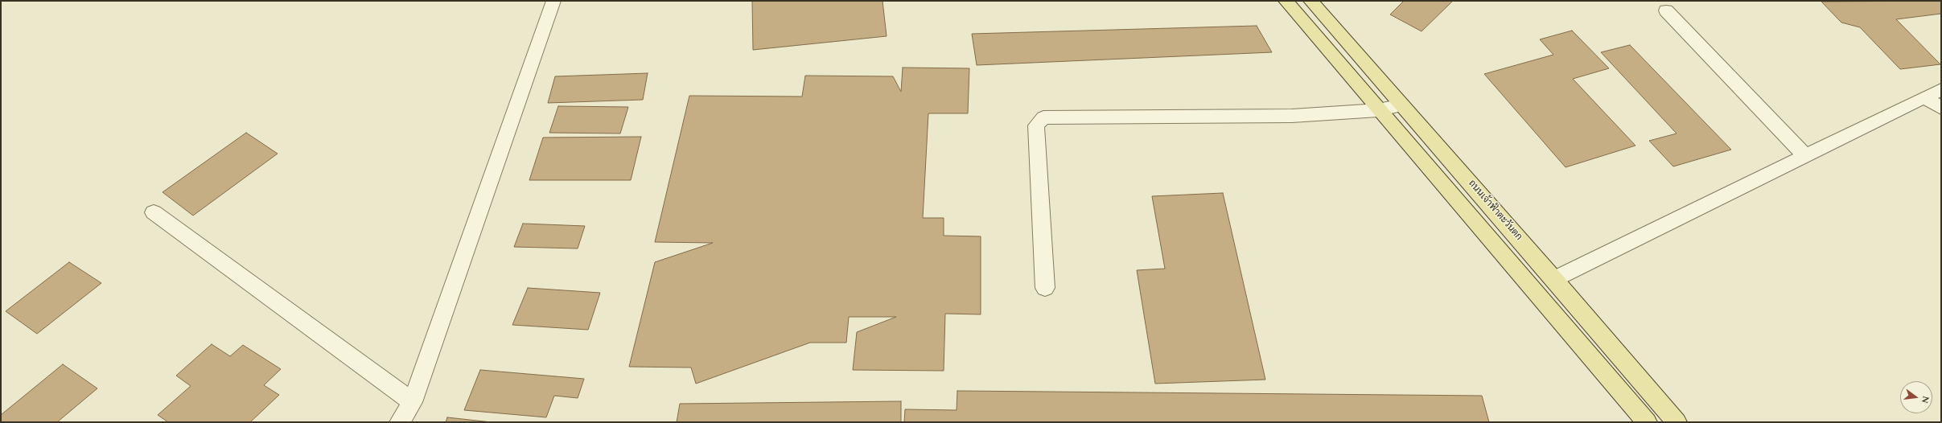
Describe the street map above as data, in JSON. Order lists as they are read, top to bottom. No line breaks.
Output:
{"streets":{"main road":["ถนนเจ้าฟ้าตะวันตก"]},"north":"right"}
